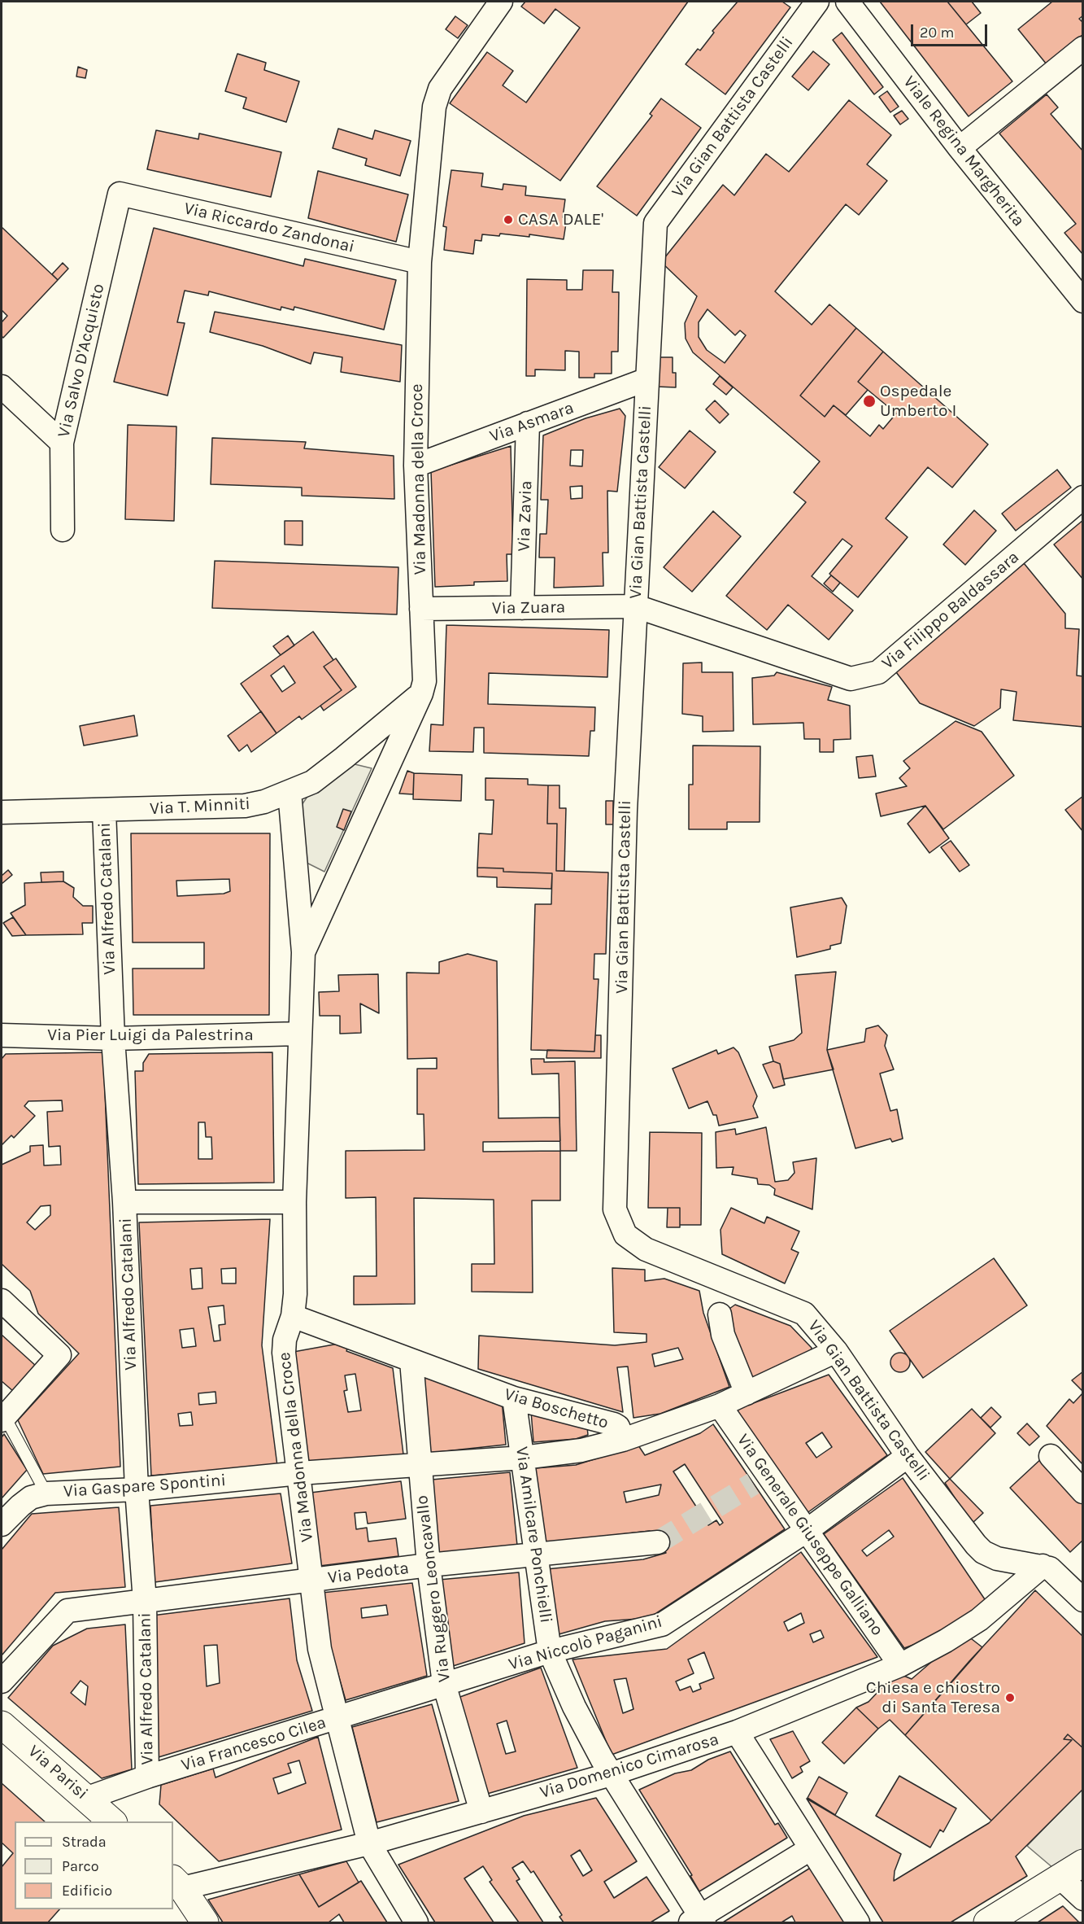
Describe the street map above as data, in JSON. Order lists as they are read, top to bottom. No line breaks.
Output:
{"streets":{"street":["Via Gian Battista Castelli","Viale Regina Margherita","Via Riccardo Zandonai","Via Salvo D'Acquisto","Via Asmara","Via Madonna della Croce","Via Zavia","Via Zuara","Via Filippo Baldassara","Via T. Minniti","Via Alfredo Catalani","Via Pier Luigi da Palestrina","Via Boschetto","Via Gaspare Spontini","Via Amilcare Ponchielli","Via Generale Giuseppe Galliano","Via Pedota","Via Ruggero Leoncavallo","Via Niccolò Paganini","Via Francesco Cilea","Via Domenico Cimarosa","Via Parisi"]},"crossings":[["Via Gian Battista Castelli","Via Asmara"],["Via Gian Battista Castelli","Via Zuara"],["Via Gian Battista Castelli","Via Filippo Baldassara"],["Via Gian Battista Castelli","Via Boschetto"],["Via Gian Battista Castelli","Via Niccolò Paganini"],["Via Gian Battista Castelli","Via Domenico Cimarosa"],["Via Riccardo Zandonai","Via Salvo D'Acquisto"],["Via Riccardo Zandonai","Via Madonna della Croce"],["Via Asmara","Via Madonna della Croce"],["Via Asmara","Via Zavia"],["Via Madonna della Croce","Via Zuara"],["Via Madonna della Croce","Via T. Minniti"],["Via Madonna della Croce","Via Pier Luigi da Palestrina"],["Via Madonna della Croce","Via Boschetto"],["Via Madonna della Croce","Via Gaspare Spontini"],["Via Madonna della Croce","Via Pedota"],["Via Madonna della Croce","Via Niccolò Paganini"],["Via Madonna della Croce","Via Francesco Cilea"],["Via Madonna della Croce","Via Domenico Cimarosa"],["Via Zavia","Via Zuara"],["Via Zuara","Via Filippo Baldassara"],["Via T. Minniti","Via Alfredo Catalani"],["Via Alfredo Catalani","Via Pier Luigi da Palestrina"],["Via Alfredo Catalani","Via Gaspare Spontini"],["Via Alfredo Catalani","Via Pedota"],["Via Alfredo Catalani","Via Francesco Cilea"],["Via Boschetto","Via Gaspare Spontini"],["Via Boschetto","Via Amilcare Ponchielli"],["Via Boschetto","Via Generale Giuseppe Galliano"],["Via Boschetto","Via Ruggero Leoncavallo"],["Via Gaspare Spontini","Via Amilcare Ponchielli"],["Via Gaspare Spontini","Via Ruggero Leoncavallo"],["Via Amilcare Ponchielli","Via Pedota"],["Via Amilcare Ponchielli","Via Niccolò Paganini"],["Via Amilcare Ponchielli","Via Domenico Cimarosa"],["Via Generale Giuseppe Galliano","Via Niccolò Paganini"],["Via Generale Giuseppe Galliano","Via Domenico Cimarosa"],["Via Pedota","Via Ruggero Leoncavallo"],["Via Ruggero Leoncavallo","Via Niccolò Paganini"],["Via Ruggero Leoncavallo","Via Domenico Cimarosa"],["Via Niccolò Paganini","Via Francesco Cilea"],["Via Francesco Cilea","Via Parisi"]],"places":["CASA DALE'","Ospedale Umberto I","Chiesa e chiostro di Santa Teresa"],"legend":["Strada","Parco","Edificio"],"scale_bar":"20 m"}
